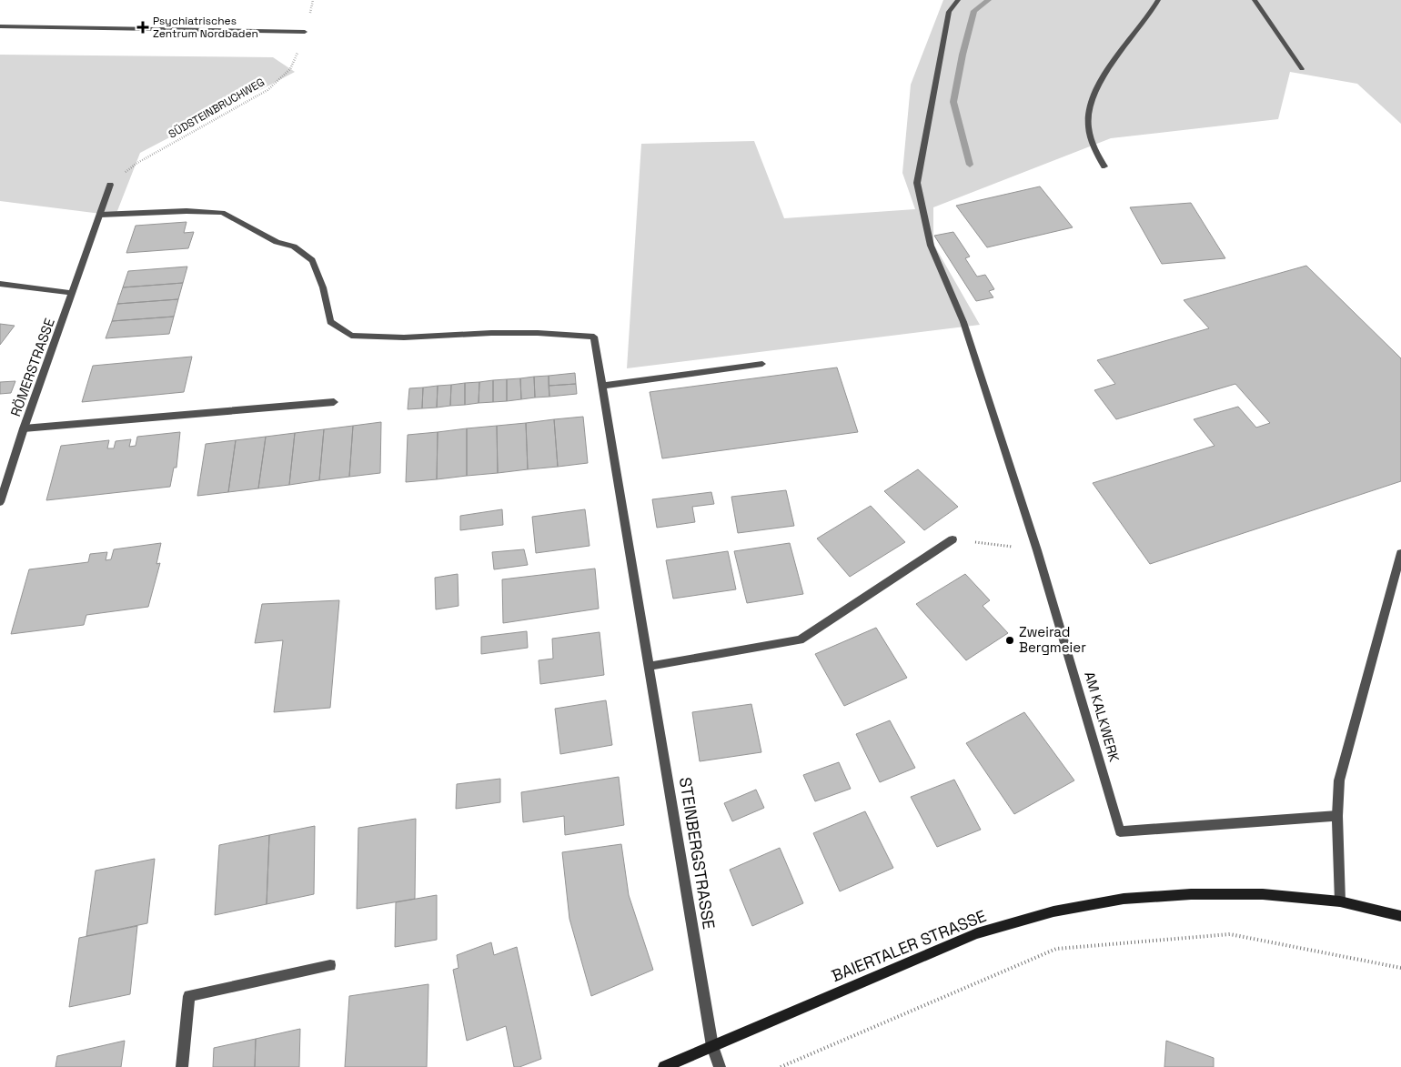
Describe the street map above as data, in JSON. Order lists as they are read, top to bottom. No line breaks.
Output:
{"streets":{"main road":["BAIERTALER STRASSE"],"street":["RÖMERSTRASSE","AM KALKWERK","STEINBERGSTRASSE"],"path":["SÜDSTEINBRUCHWEG"]},"crossings":[["SÜDSTEINBRUCHWEG","RÖMERSTRASSE"],["RÖMERSTRASSE","STEINBERGSTRASSE"],["STEINBERGSTRASSE","BAIERTALER STRASSE"]],"places":{"health":["Psychiatrisches Zentrum Nordbaden"],"other":["Zweirad Bergmeier"]}}
